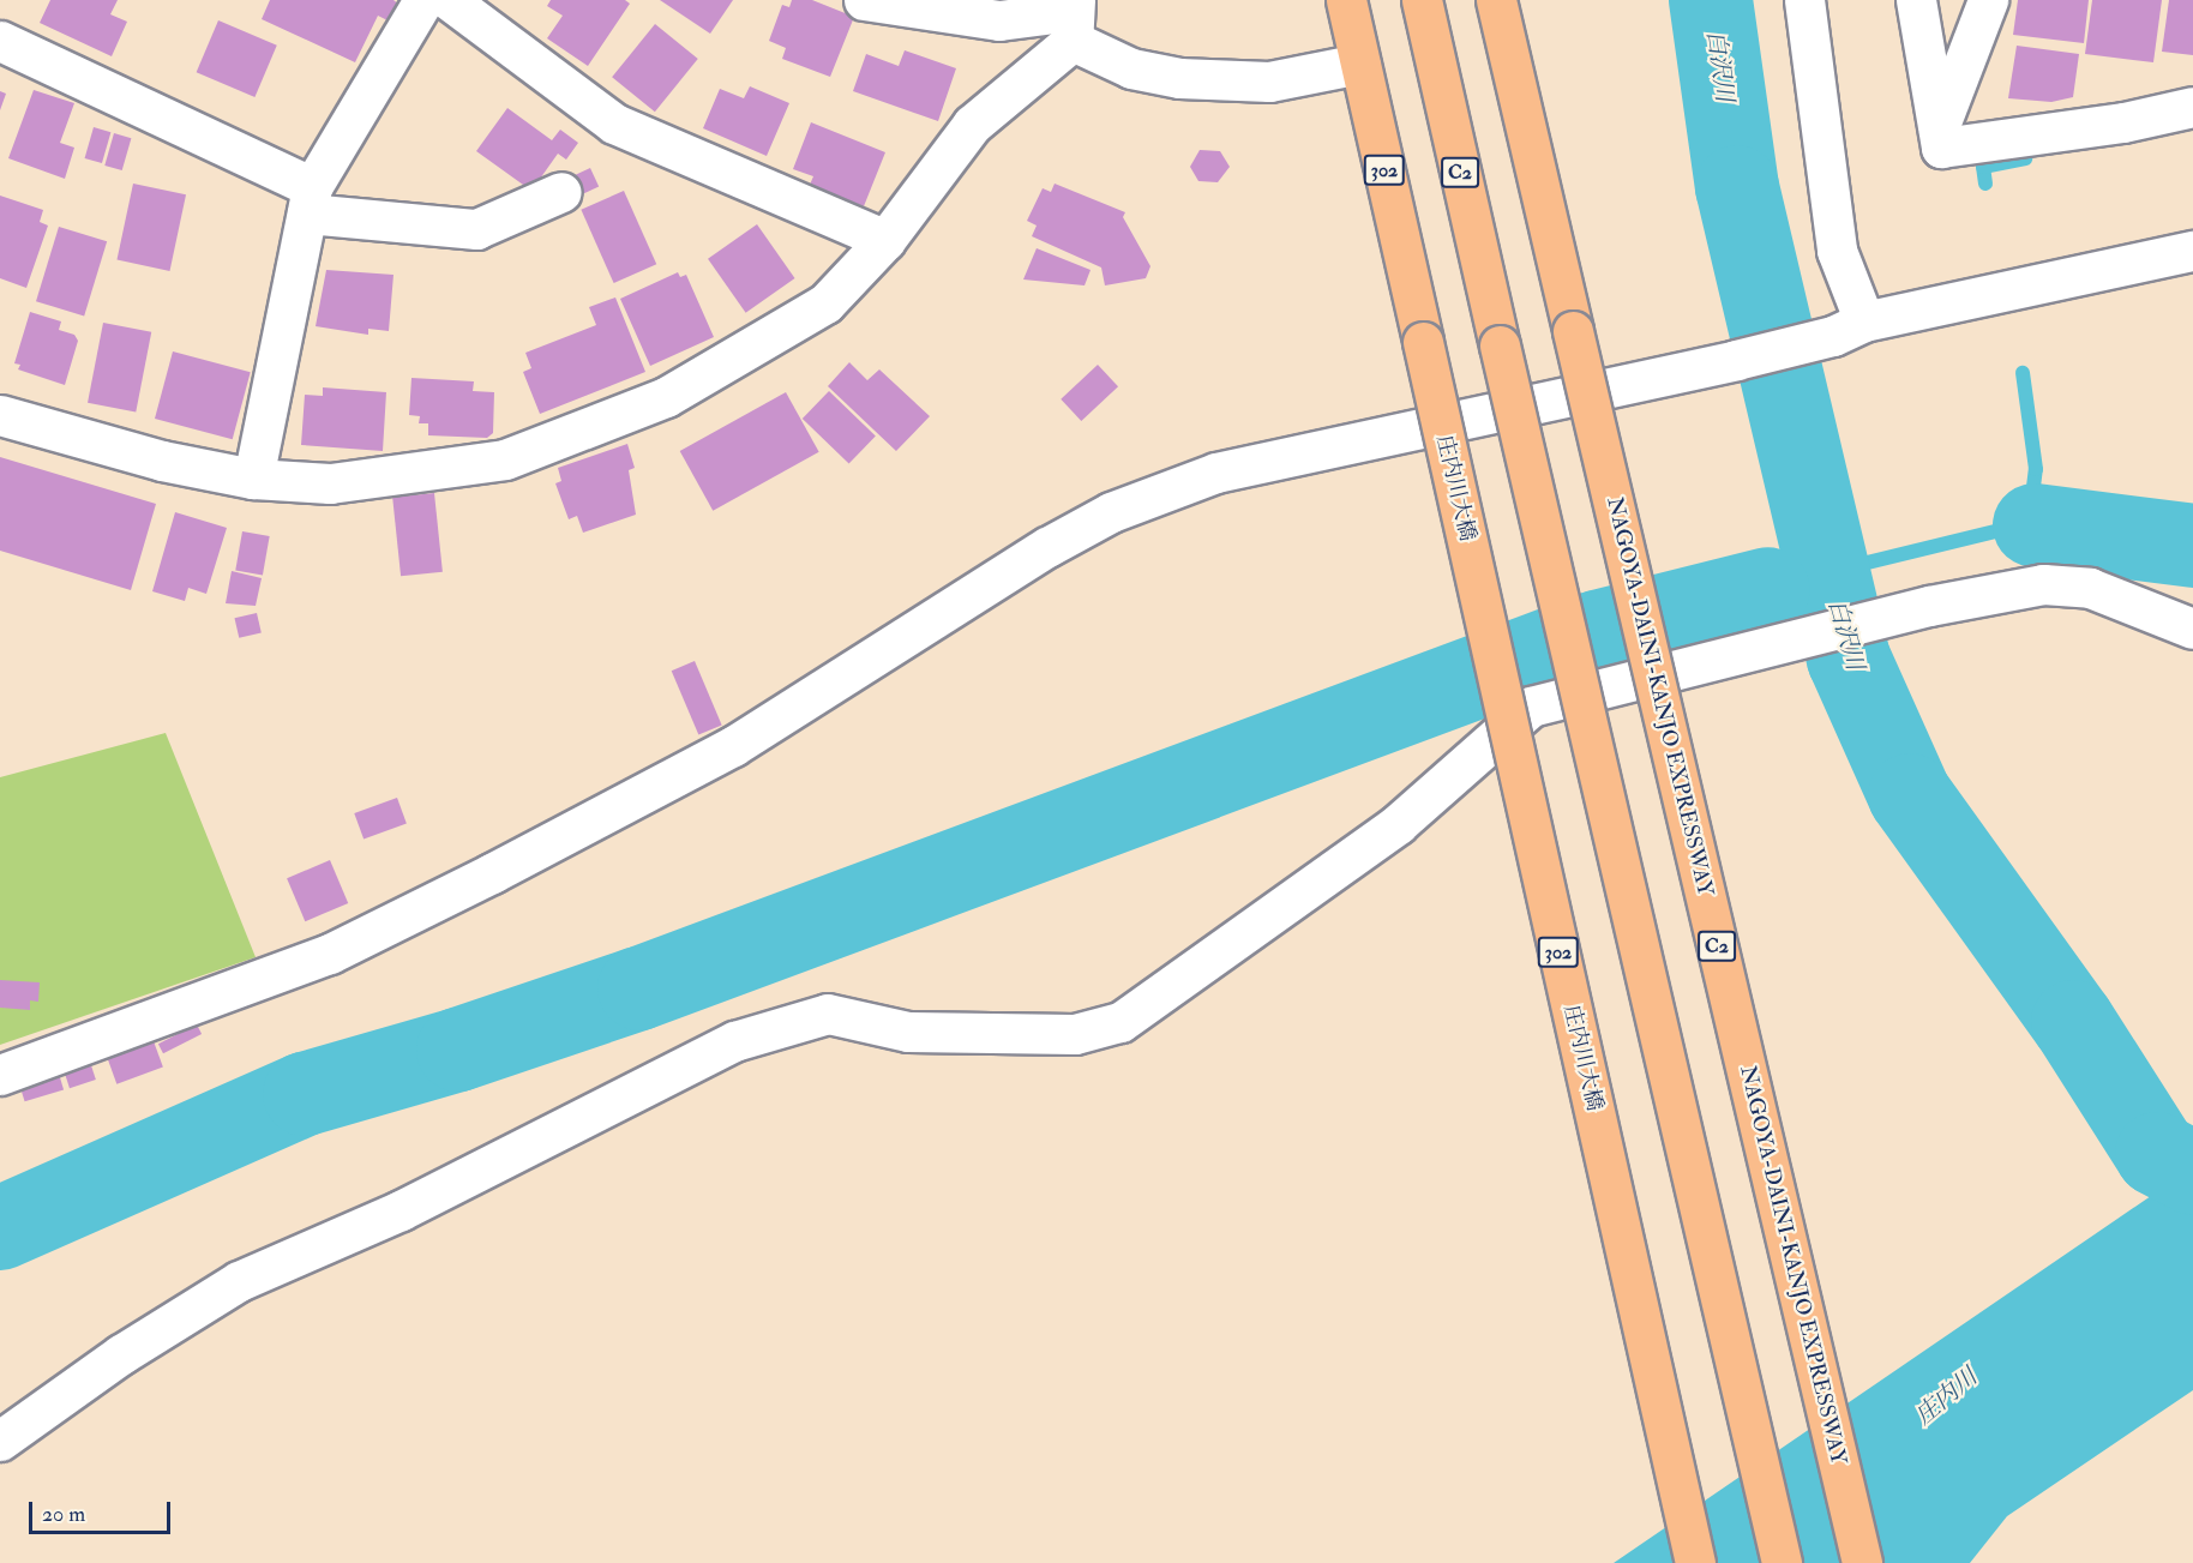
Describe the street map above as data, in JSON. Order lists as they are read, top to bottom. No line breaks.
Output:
{"streets":{"highway":["302","C2","庄内川大橋","NAGOYA-DAINI-KANJO EXPRESSWAY"]},"crossings":[["302","庄内川大橋"]],"water":["白沢川","庄内川"],"scale_bar":"20 m"}
